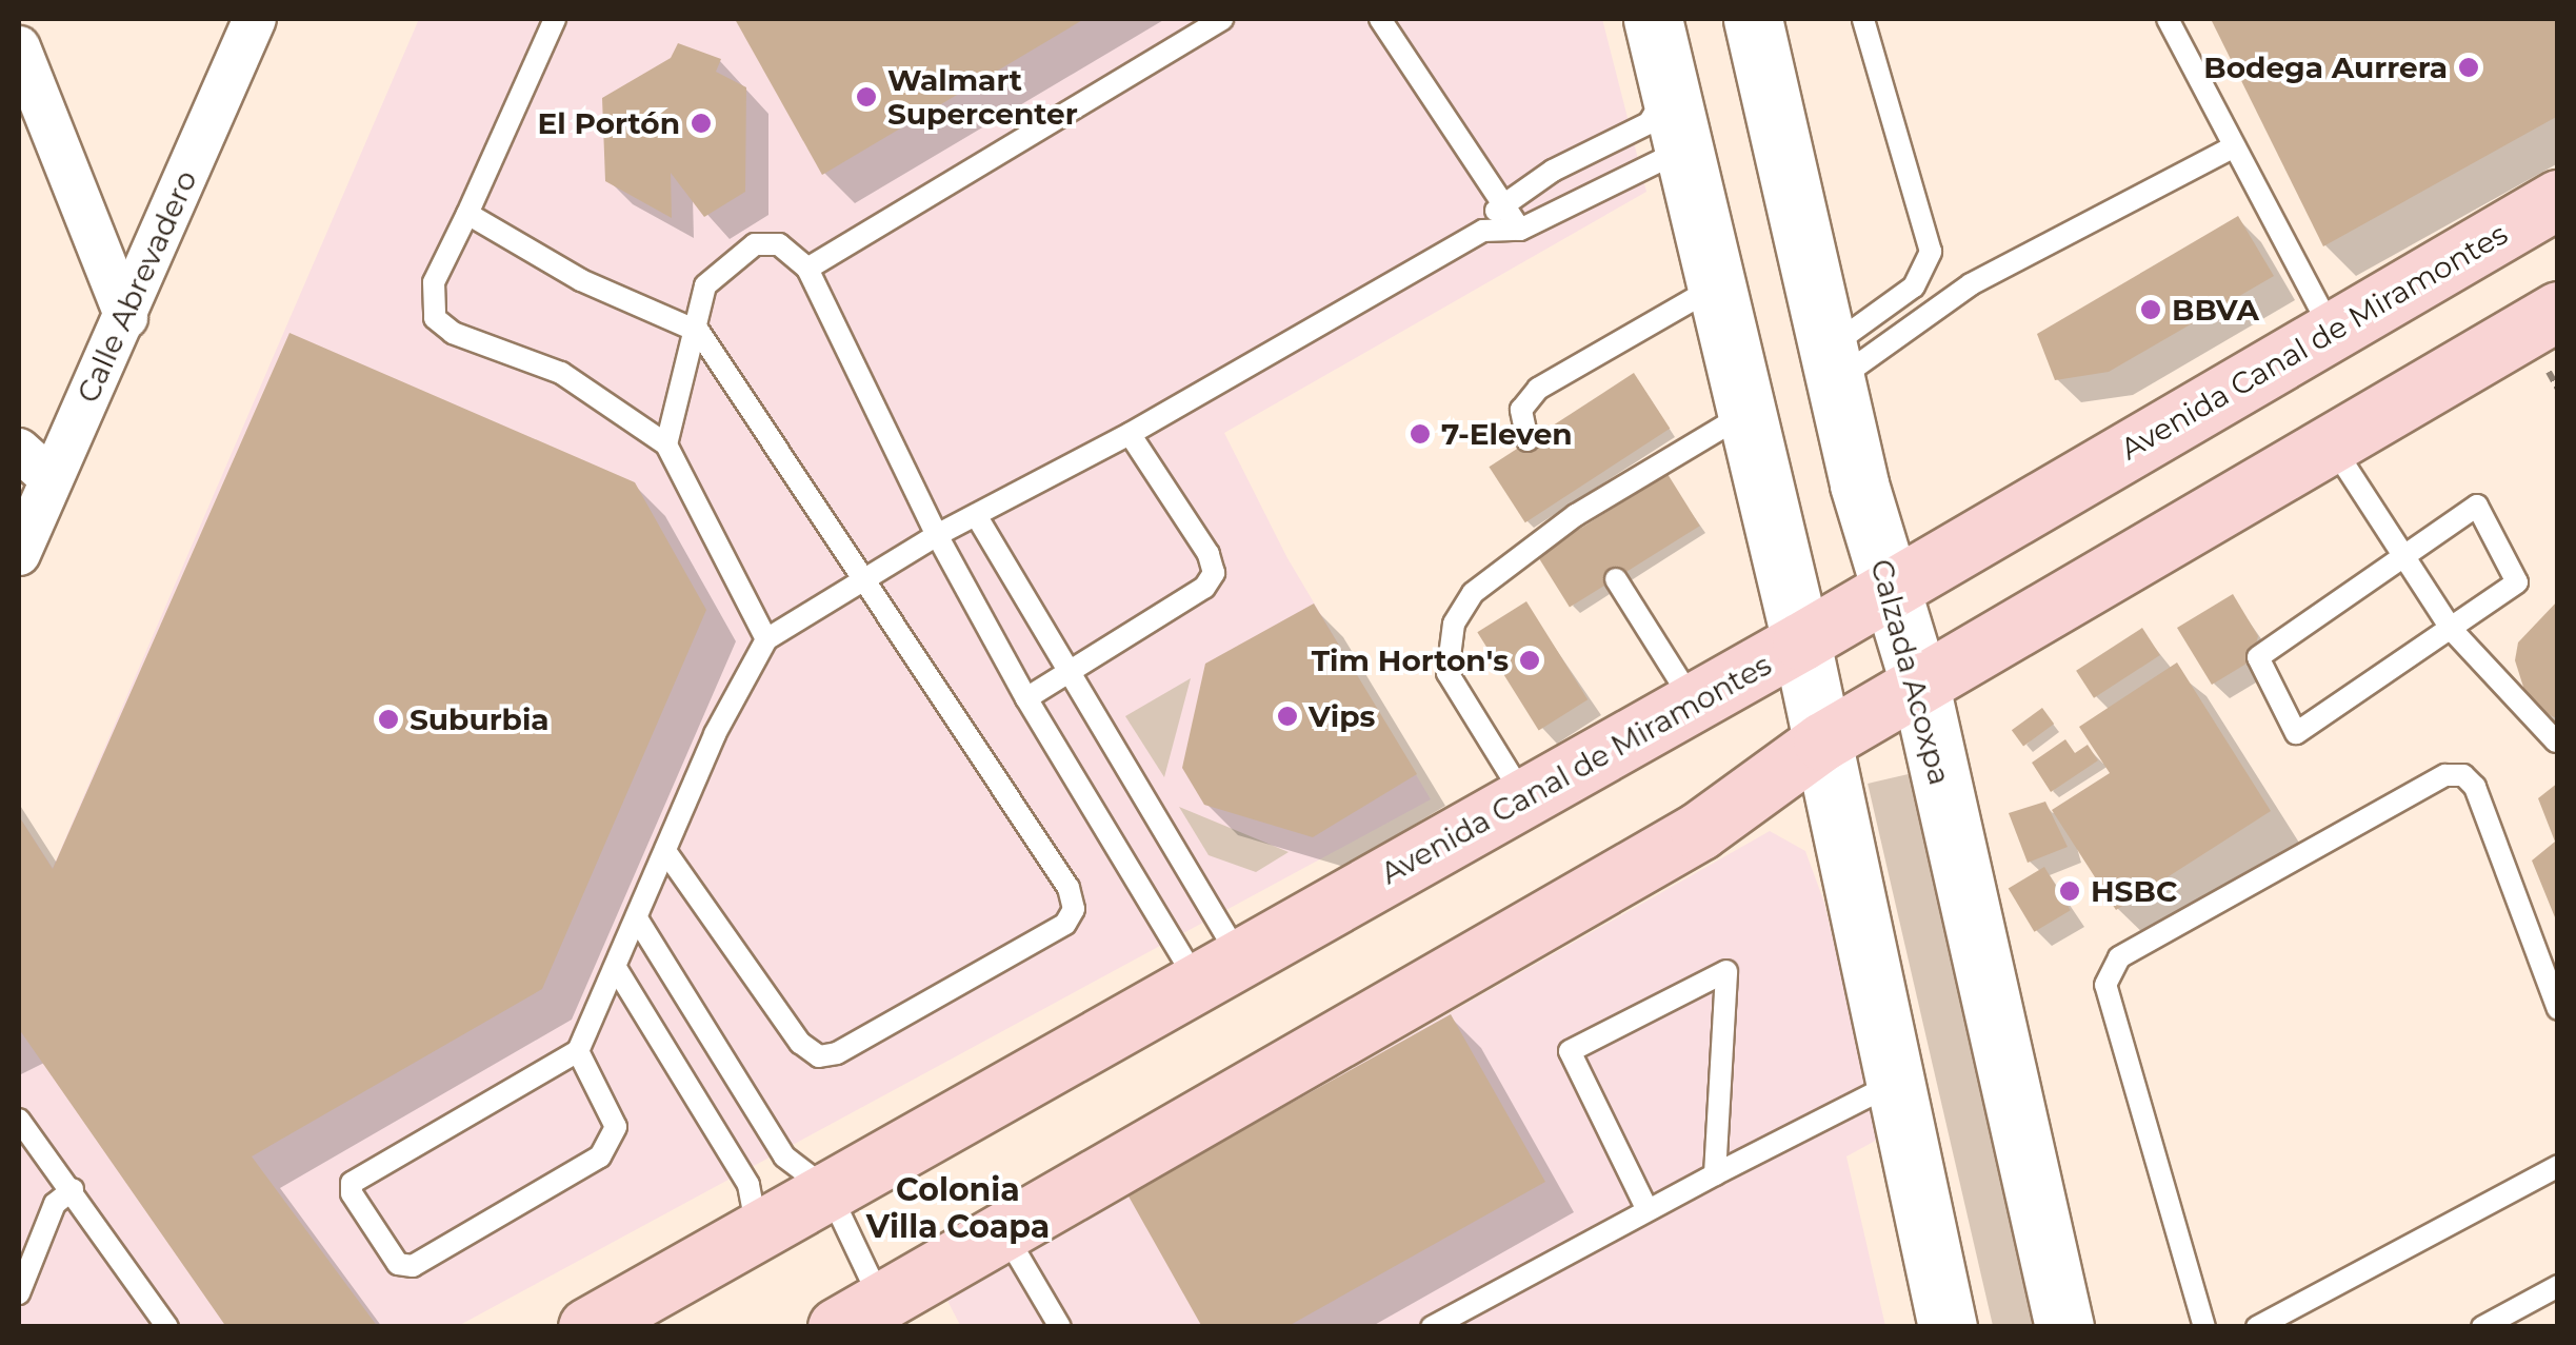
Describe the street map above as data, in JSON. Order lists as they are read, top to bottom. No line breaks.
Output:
{"streets":{"main road":["Avenida Canal de Miramontes","Calzada Acoxpa"],"street":["Calle Abrevadero"]},"crossings":[["Avenida Canal de Miramontes","Calzada Acoxpa"]],"districts":["Colonia Villa Coapa"],"places":["Bodega Aurrera","Walmart Supercenter","El Portón","BBVA","7-Eleven","Tim Horton's","Vips","Suburbia","HSBC"]}
